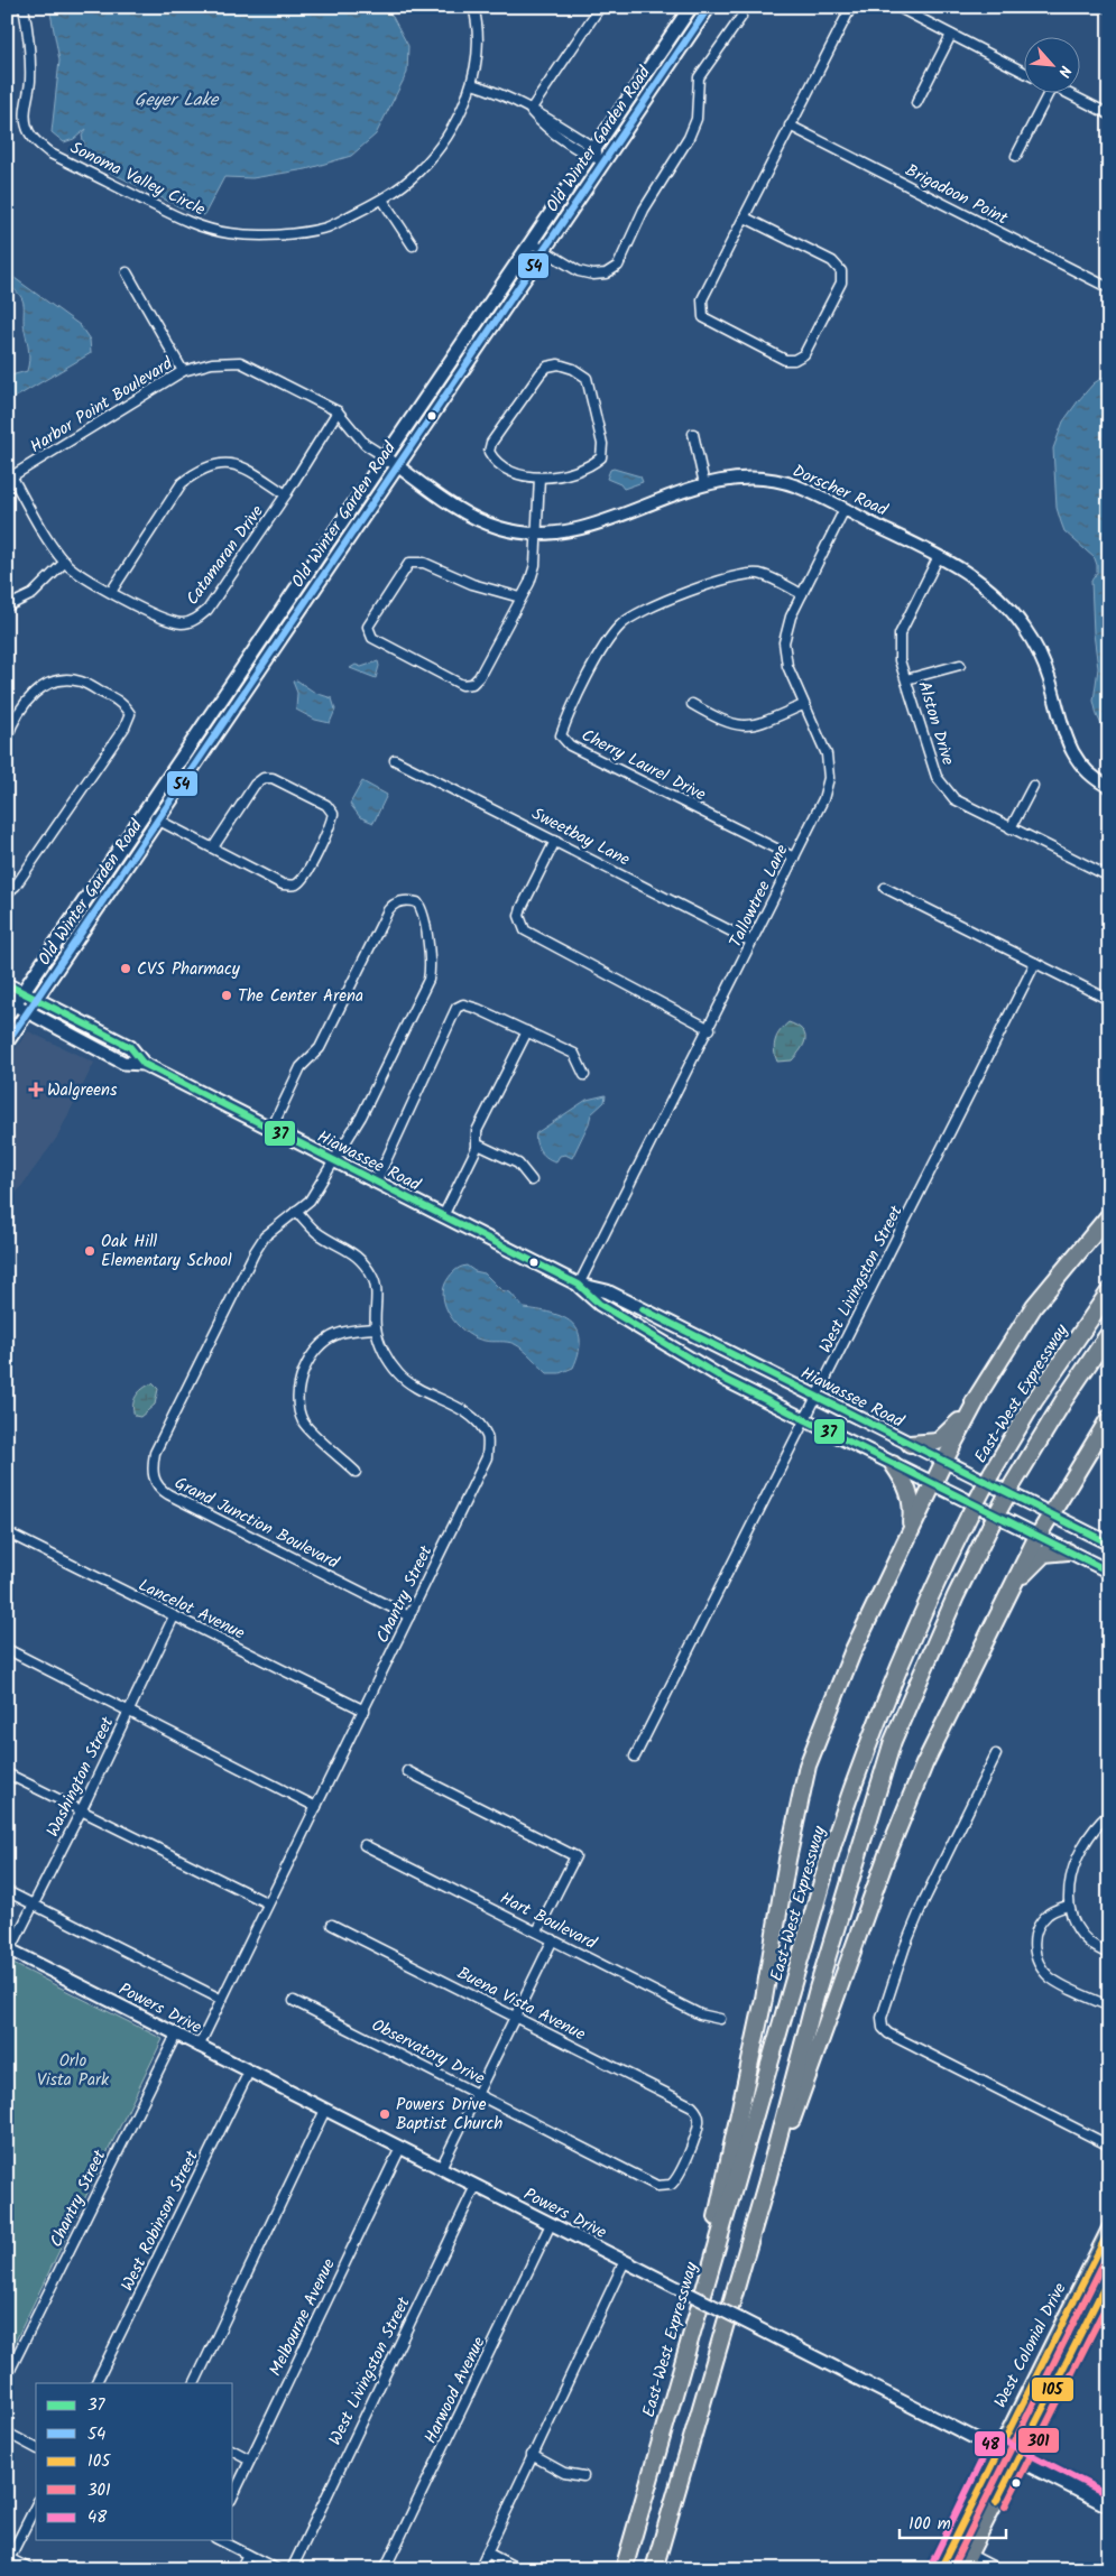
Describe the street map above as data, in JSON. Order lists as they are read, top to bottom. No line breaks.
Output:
{"streets":{"highway":["East-West Expressway","West Colonial Drive"],"main road":["Old Winter Garden Road","Hiawassee Road"],"street":["Sonoma Valley Circle","Brigadoon Point","Harbor Point Boulevard","Dorscher Road","Catamaran Drive","Alston Drive","Cherry Laurel Drive","Sweetbay Lane","Tallowtree Lane","West Livingston Street","Grand Junction Boulevard","Chantry Street","Lancelot Avenue","Washington Street","Hart Boulevard","Buena Vista Avenue","Powers Drive","Observatory Drive","West Robinson Street","Melbourne Avenue","Harwood Avenue"]},"crossings":[["Old Winter Garden Road","Harbor Point Boulevard"],["Old Winter Garden Road","Dorscher Road"],["Old Winter Garden Road","Hiawassee Road"],["Harbor Point Boulevard","Dorscher Road"],["Harbor Point Boulevard","Catamaran Drive"],["Dorscher Road","Alston Drive"],["Dorscher Road","Tallowtree Lane"],["Cherry Laurel Drive","Tallowtree Lane"],["Sweetbay Lane","Tallowtree Lane"],["Tallowtree Lane","Hiawassee Road"],["Hiawassee Road","West Livingston Street"],["Hiawassee Road","Grand Junction Boulevard"],["West Livingston Street","Powers Drive"],["Grand Junction Boulevard","Chantry Street"],["Chantry Street","Lancelot Avenue"],["Chantry Street","Powers Drive"],["Lancelot Avenue","Washington Street"],["Washington Street","Powers Drive"],["Buena Vista Avenue","Observatory Drive"],["Powers Drive","West Robinson Street"],["Powers Drive","Melbourne Avenue"],["Powers Drive","West Colonial Drive"],["Powers Drive","Harwood Avenue"]],"water":["Geyer Lake"],"parks":["Orlo Vista Park"],"places":{"other":["CVS Pharmacy","The Center Arena","Oak Hill Elementary School","Powers Drive Baptist Church"],"health":["Walgreens"]},"lines":["transit line 54","transit line 37","transit line 105","transit line 301","transit line 48"],"legend":["37","54","105","301","48"],"scale_bar":"100 m","north":"bottom right"}
